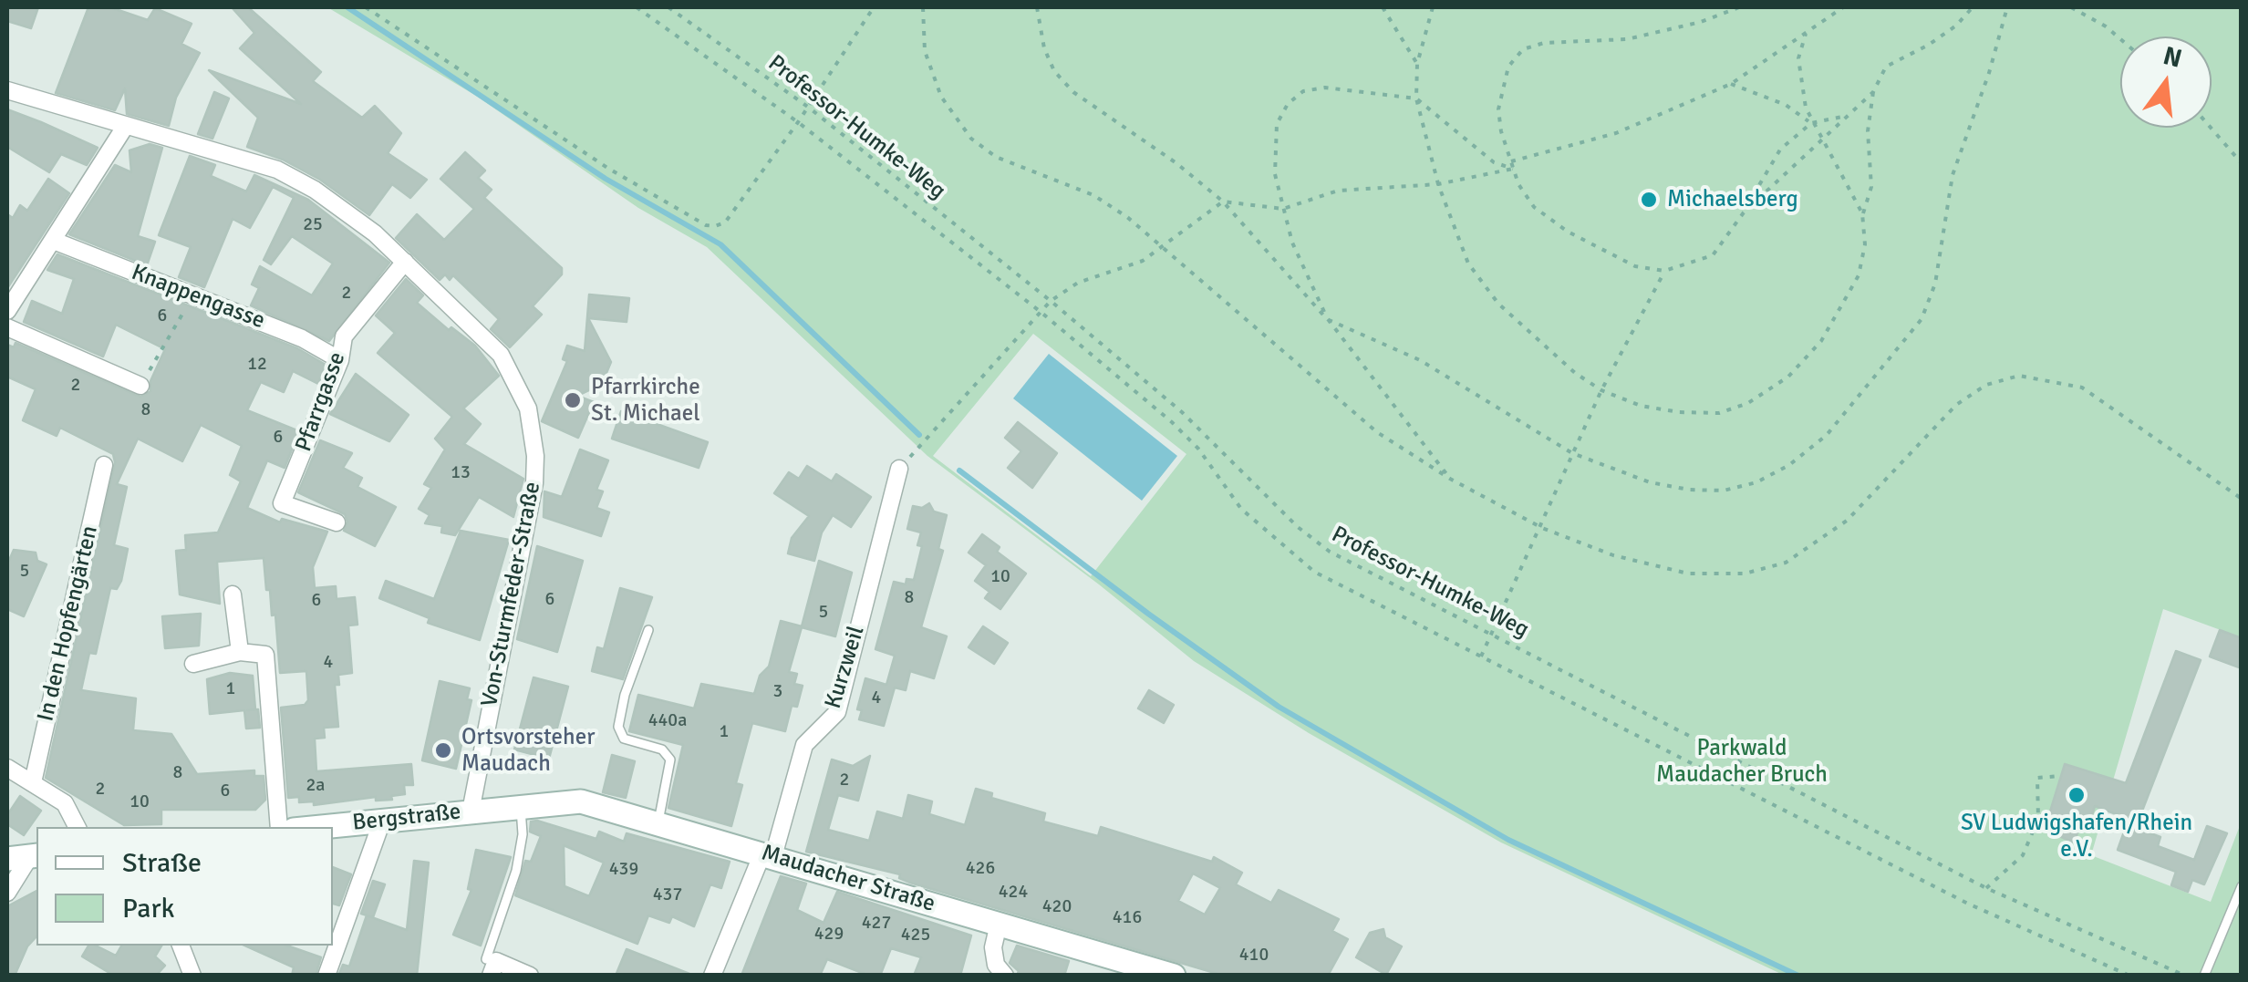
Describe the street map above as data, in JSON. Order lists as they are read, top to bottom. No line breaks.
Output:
{"streets":{"street":["Knappengasse","Pfarrgasse","Von-Sturmfeder-Straße","In den Hopfengärten","Kurzweil","Bergstraße","Maudacher Straße"],"path":["Professor-Humke-Weg"]},"crossings":[["Knappengasse","Pfarrgasse"],["Pfarrgasse","Von-Sturmfeder-Straße"],["Von-Sturmfeder-Straße","Bergstraße"],["Kurzweil","Maudacher Straße"],["Bergstraße","Maudacher Straße"]],"parks":["Parkwald Maudacher Bruch"],"places":["Michaelsberg","Pfarrkirche St. Michael","Ortsvorsteher Maudach","SV Ludwigshafen/Rhein e.V."],"house_numbers":["25","2","6","12","2","8","6","13","5","10","8","6","6","5","4","1","3","4","440a","1","8","2","2a","2","6","10","426","439","424","437","420","416","427","429","425","410"],"legend":["Straße","Park"],"north":"top"}
